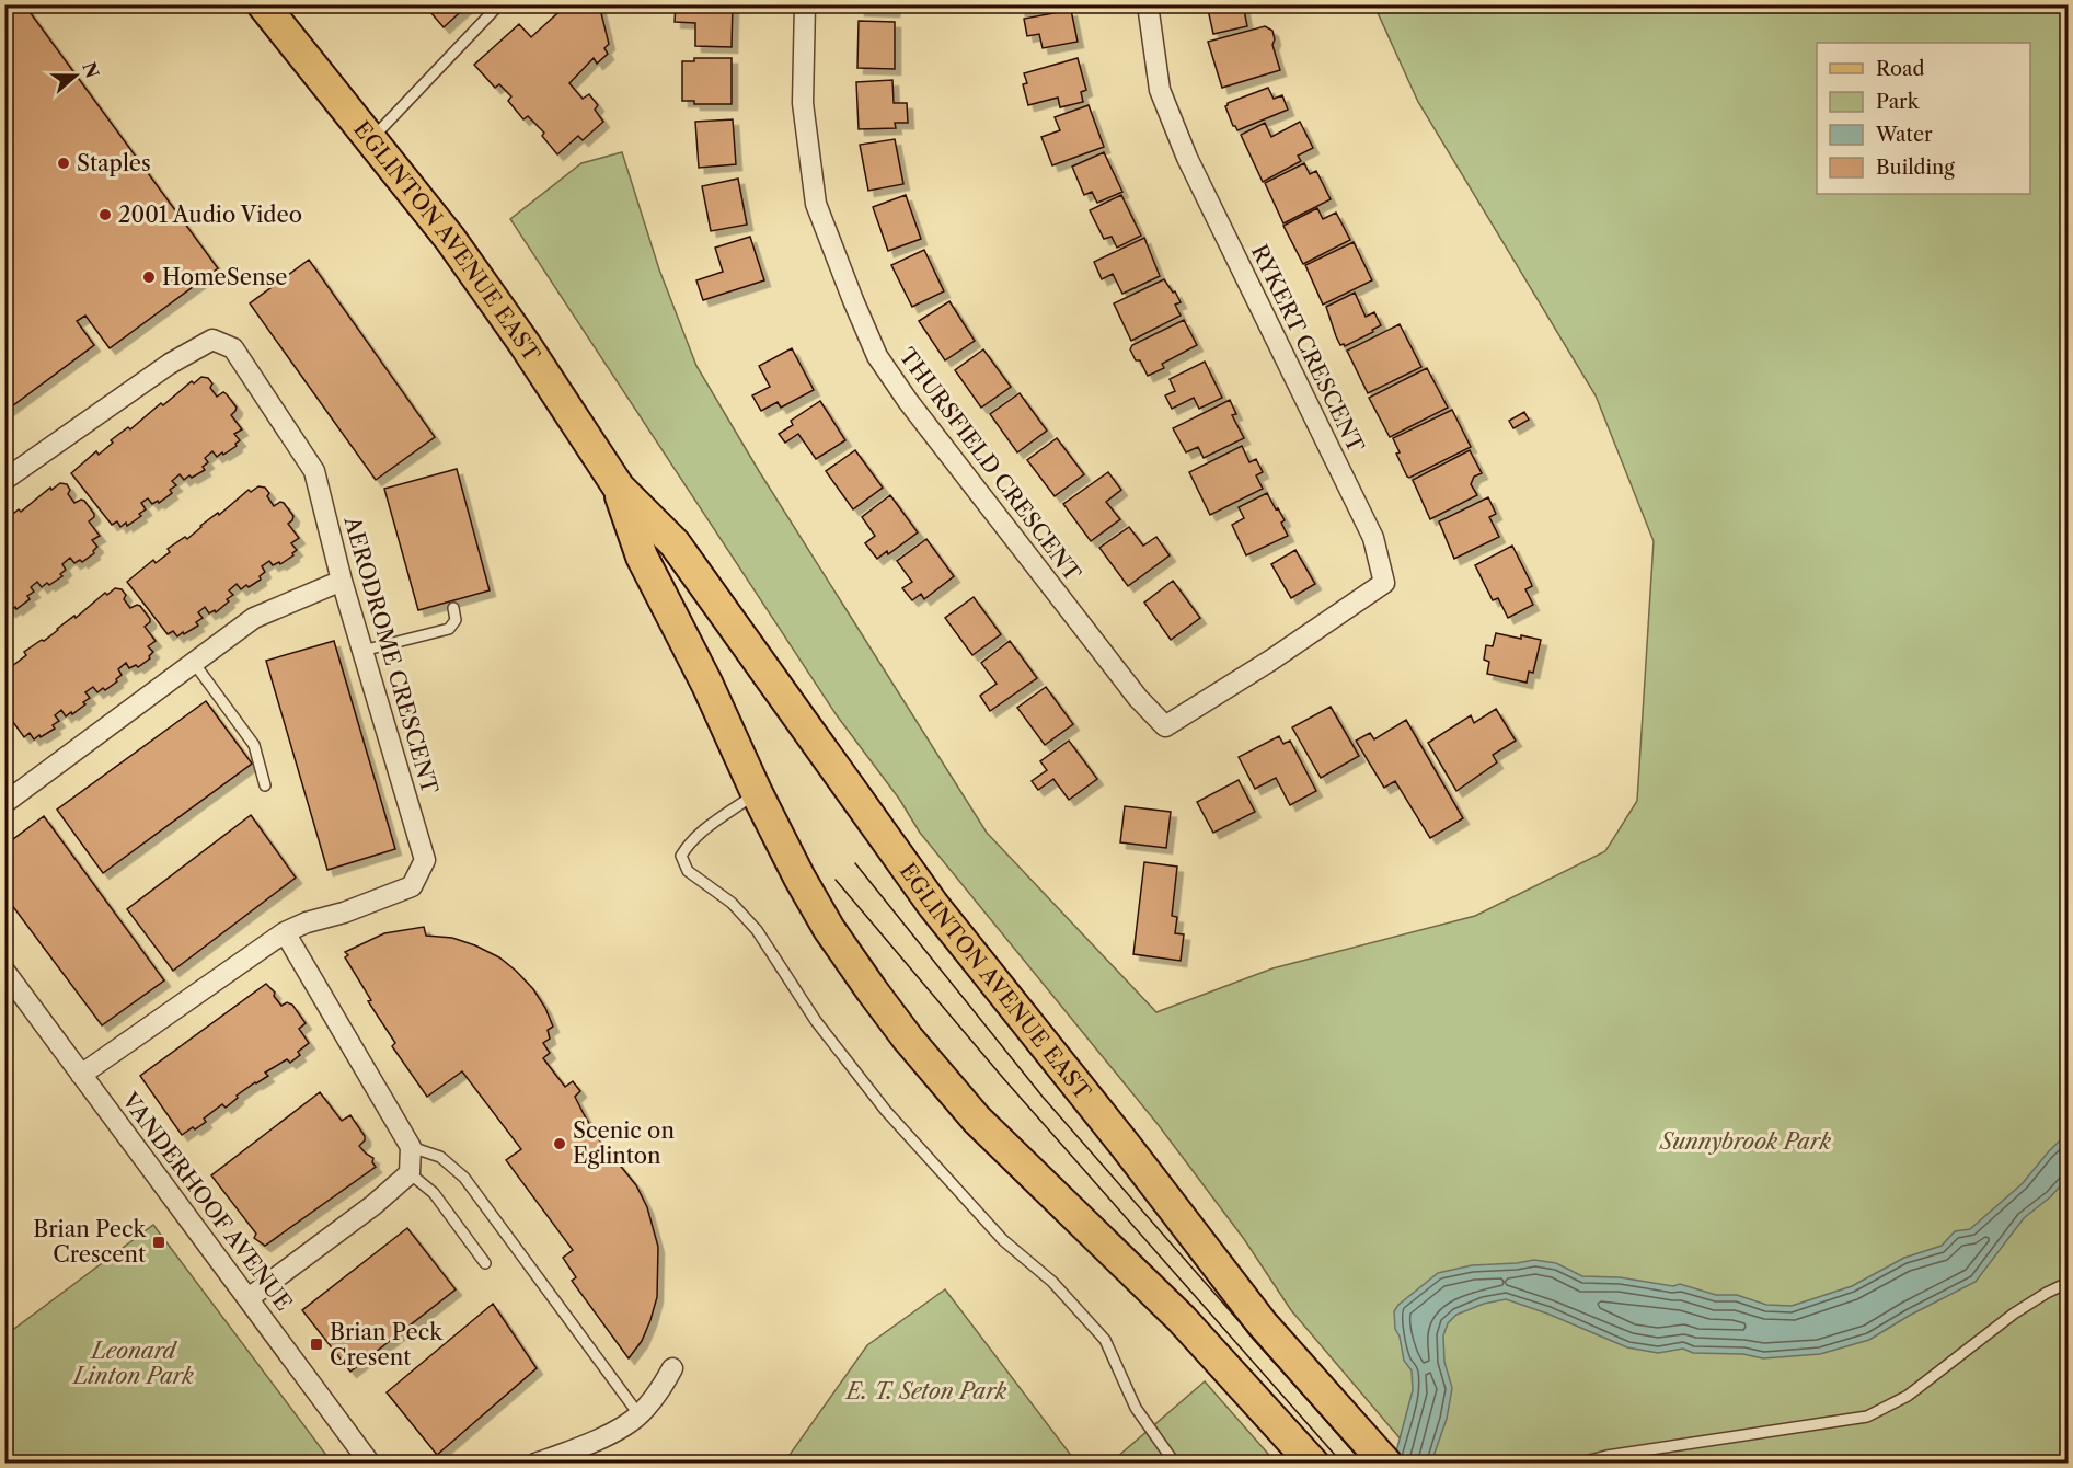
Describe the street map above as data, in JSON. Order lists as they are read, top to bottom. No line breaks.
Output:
{"streets":{"main road":["EGLINTON AVENUE EAST"],"street":["RYKERT CRESCENT","THURSFIELD CRESCENT","AERODROME CRESCENT","VANDERHOOF AVENUE"]},"crossings":[["RYKERT CRESCENT","THURSFIELD CRESCENT"],["AERODROME CRESCENT","VANDERHOOF AVENUE"]],"parks":["Sunnybrook Park","Leonard Linton Park","E. T. Seton Park"],"places":{"other":["Staples","2001 Audio Video","HomeSense","Scenic on Eglinton"],"transit":["Brian Peck Crescent","Brian Peck Cresent"]},"legend":["Road","Park","Water","Building"],"north":"right"}
